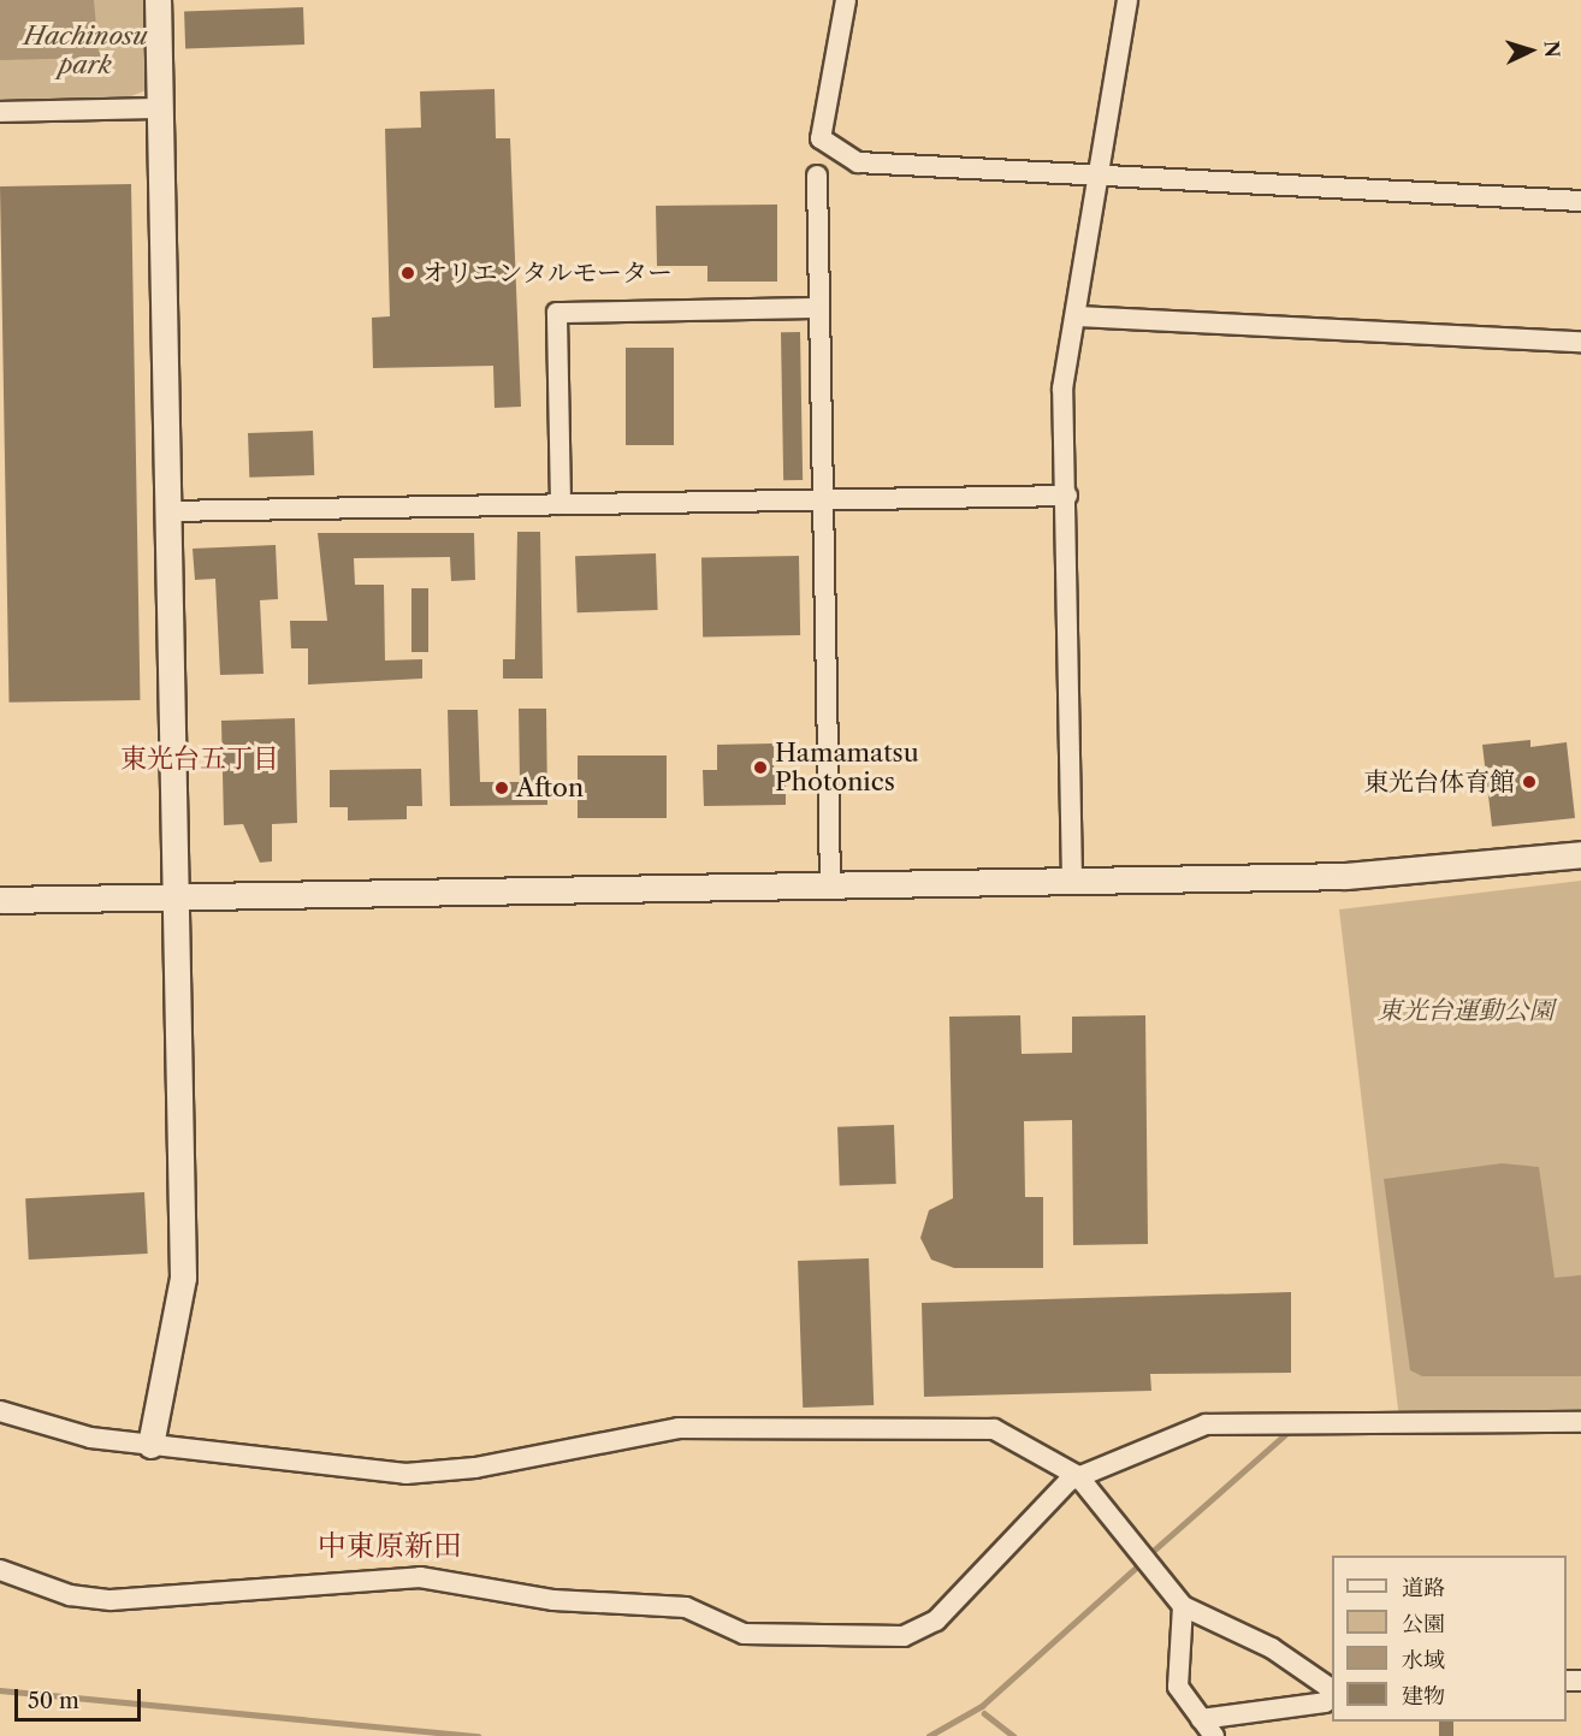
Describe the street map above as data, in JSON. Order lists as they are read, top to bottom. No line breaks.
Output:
{"districts":["東光台五丁目","中東原新田"],"parks":["Hachinosu park","東光台運動公園"],"places":["オリエンタルモーター","Hamamatsu Photonics","東光台体育館","Afton"],"legend":["道路","公園","水域","建物"],"scale_bar":"50 m","north":"right"}
